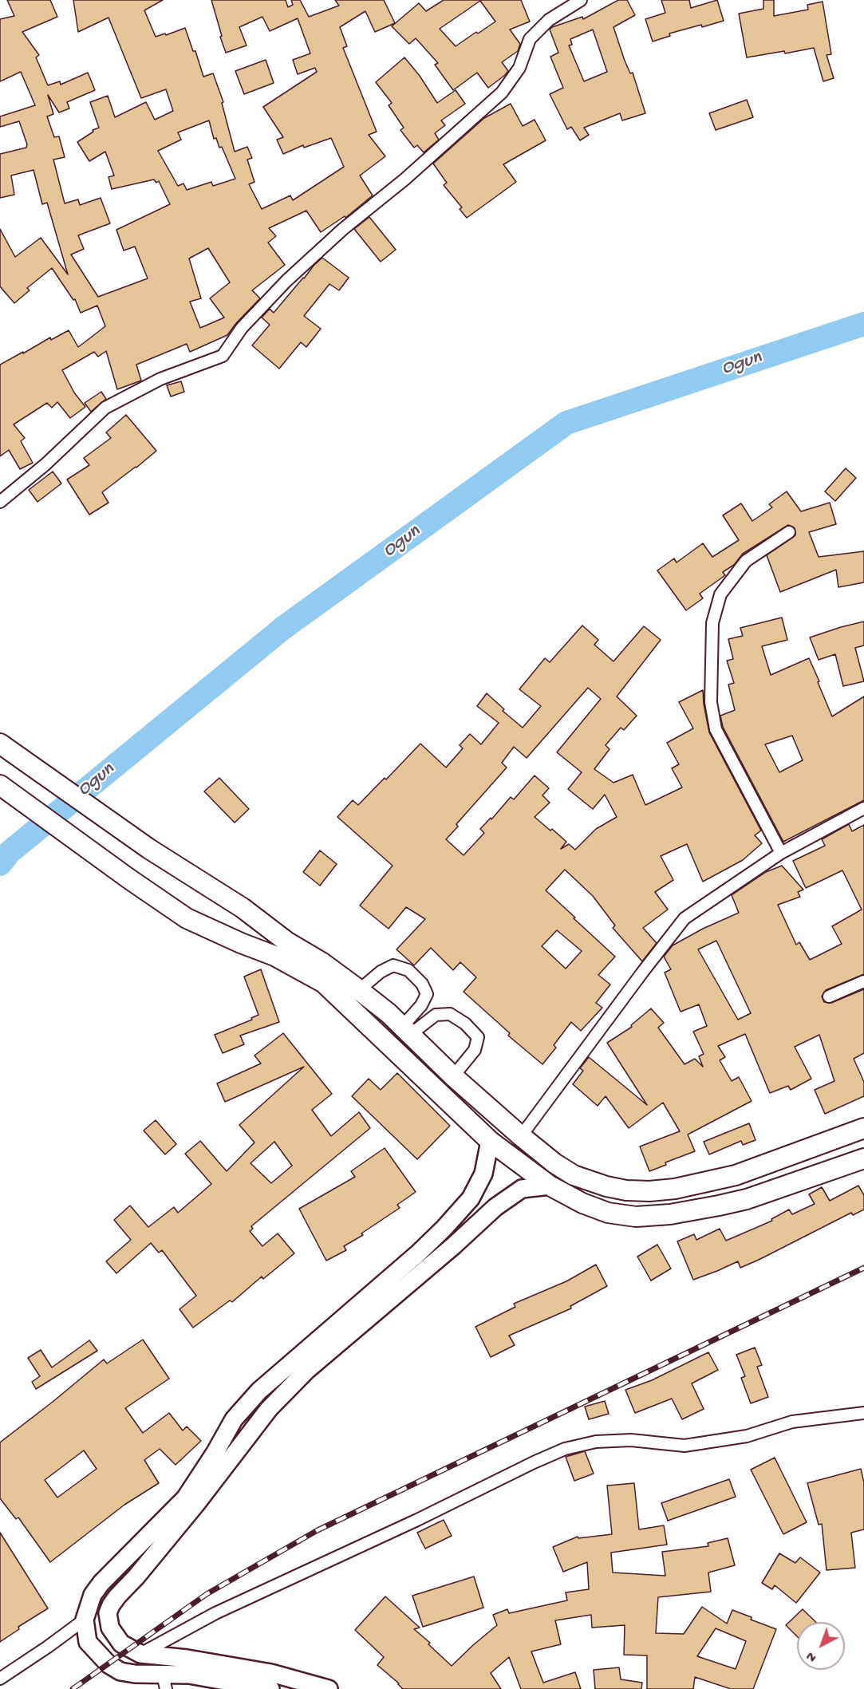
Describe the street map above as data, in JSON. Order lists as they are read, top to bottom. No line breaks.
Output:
{"water":["Ogun"],"north":"bottom left"}
